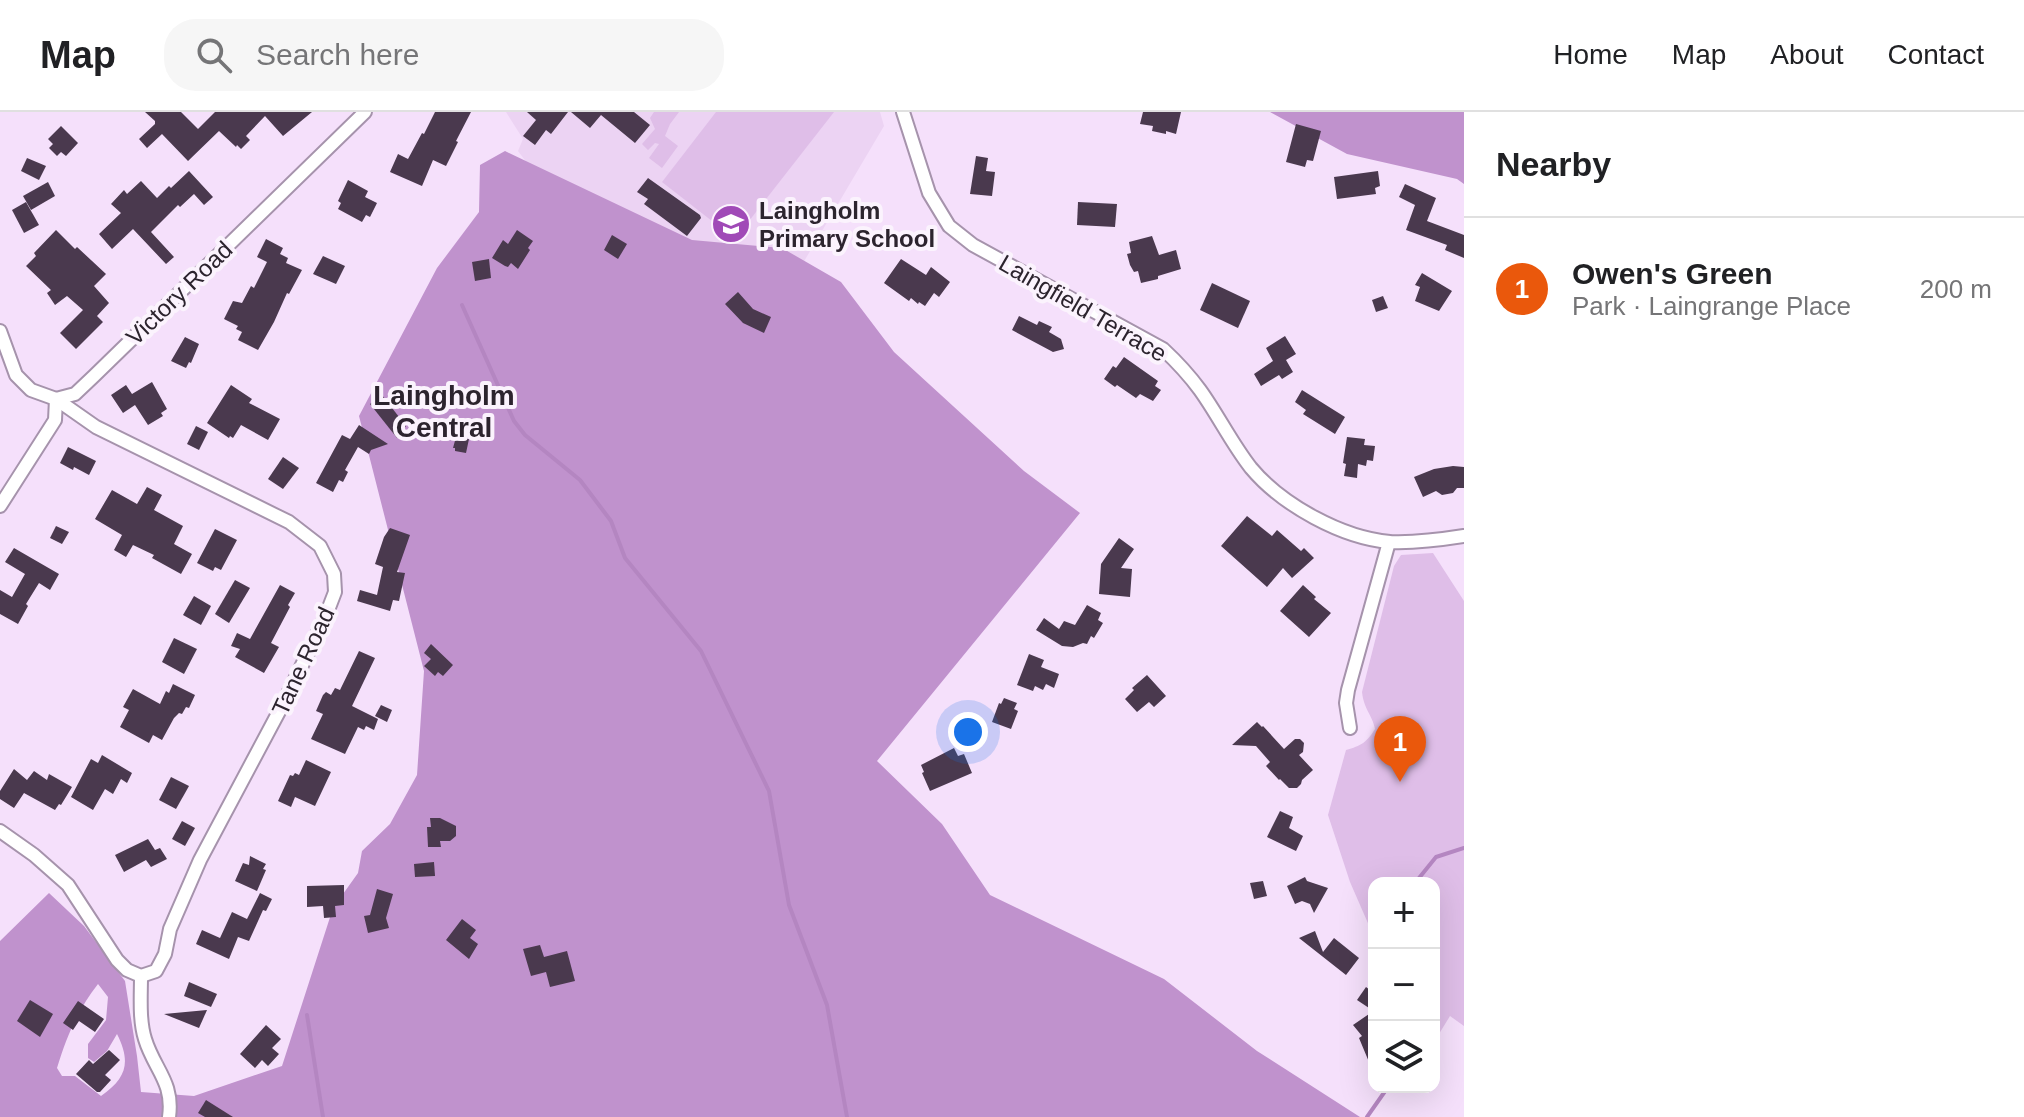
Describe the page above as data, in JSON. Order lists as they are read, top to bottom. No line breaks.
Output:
{"streets":{"street":["Victory Road","Laingfield Terrace","Tane Road"]},"crossings":[["Victory Road","Tane Road"]],"districts":["Laingholm Central"],"places":{"school or university":["Laingholm Primary School"]},"page":{"header":"Map","search":"Search here","nav":["Home","Map","About","Contact"],"heading":"Nearby","list":[{"mark":"1","name":"Owen's Green","note":"Park · Laingrange Place","value":"200 m"}],"pins":"1","map_buttons":["+","−"]}}
